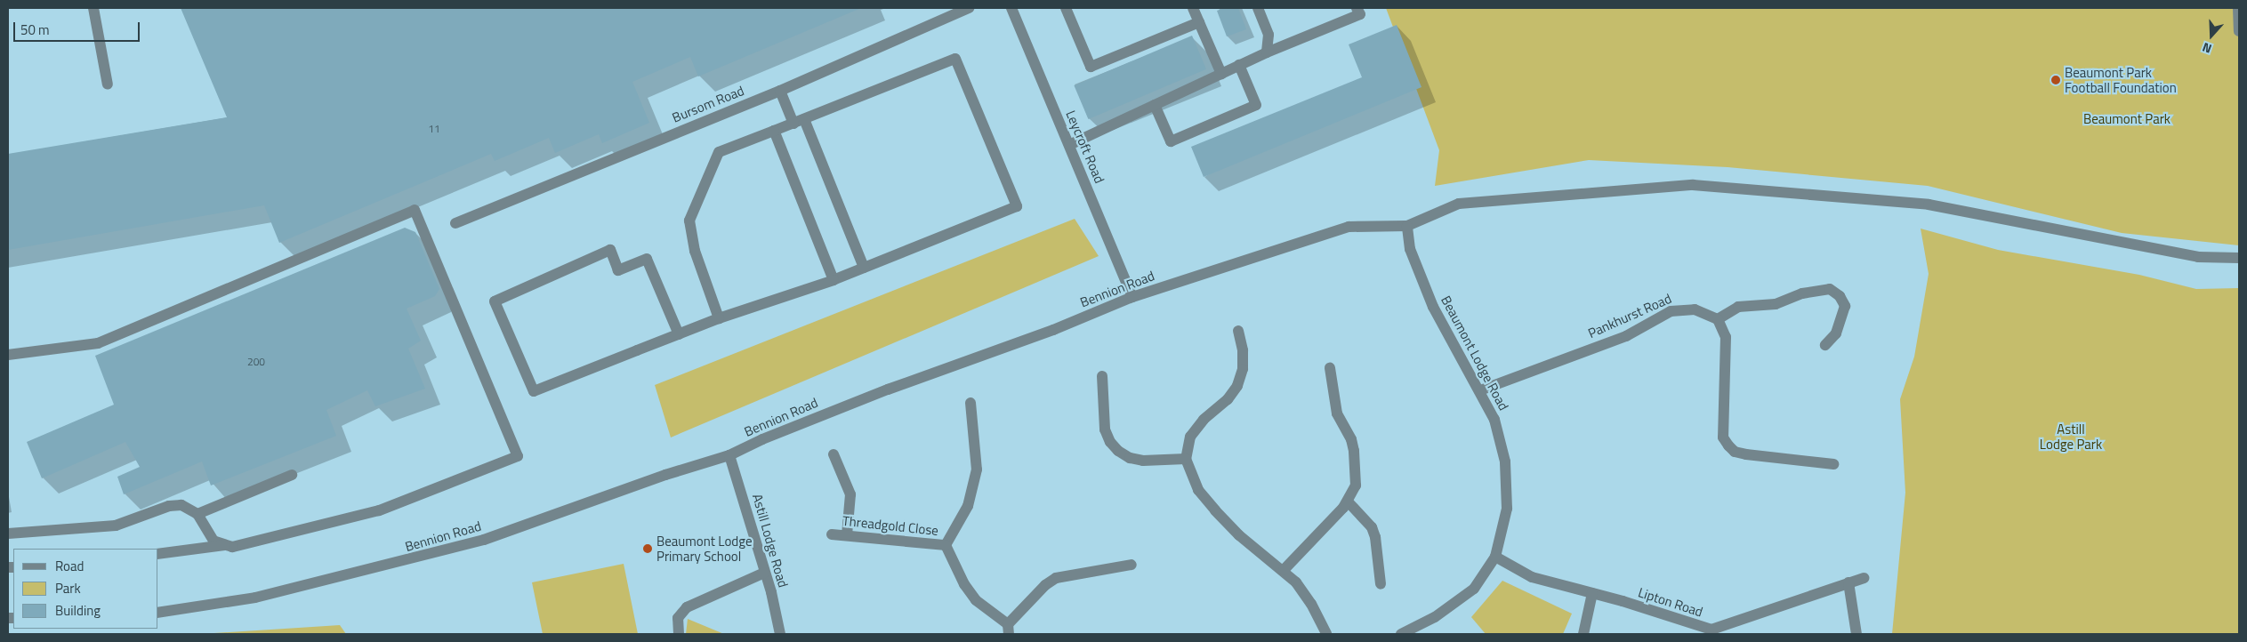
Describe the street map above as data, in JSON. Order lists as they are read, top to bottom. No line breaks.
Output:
{"streets":{"street":["Bursom Road","Leycroft Road","Bennion Road","Pankhurst Road","Beaumont Lodge Road","Threadgold Close","Astill Lodge Road","Lipton Road"]},"crossings":[["Leycroft Road","Bennion Road"],["Bennion Road","Beaumont Lodge Road"],["Bennion Road","Astill Lodge Road"],["Pankhurst Road","Beaumont Lodge Road"],["Beaumont Lodge Road","Lipton Road"]],"parks":["Beaumont Park","Astill Lodge Park"],"places":["Beaumont Park Football Foundation","Beaumont Lodge Primary School"],"house_numbers":["11","200"],"legend":["Road","Park","Building"],"scale_bar":"50 m","north":"bottom"}
